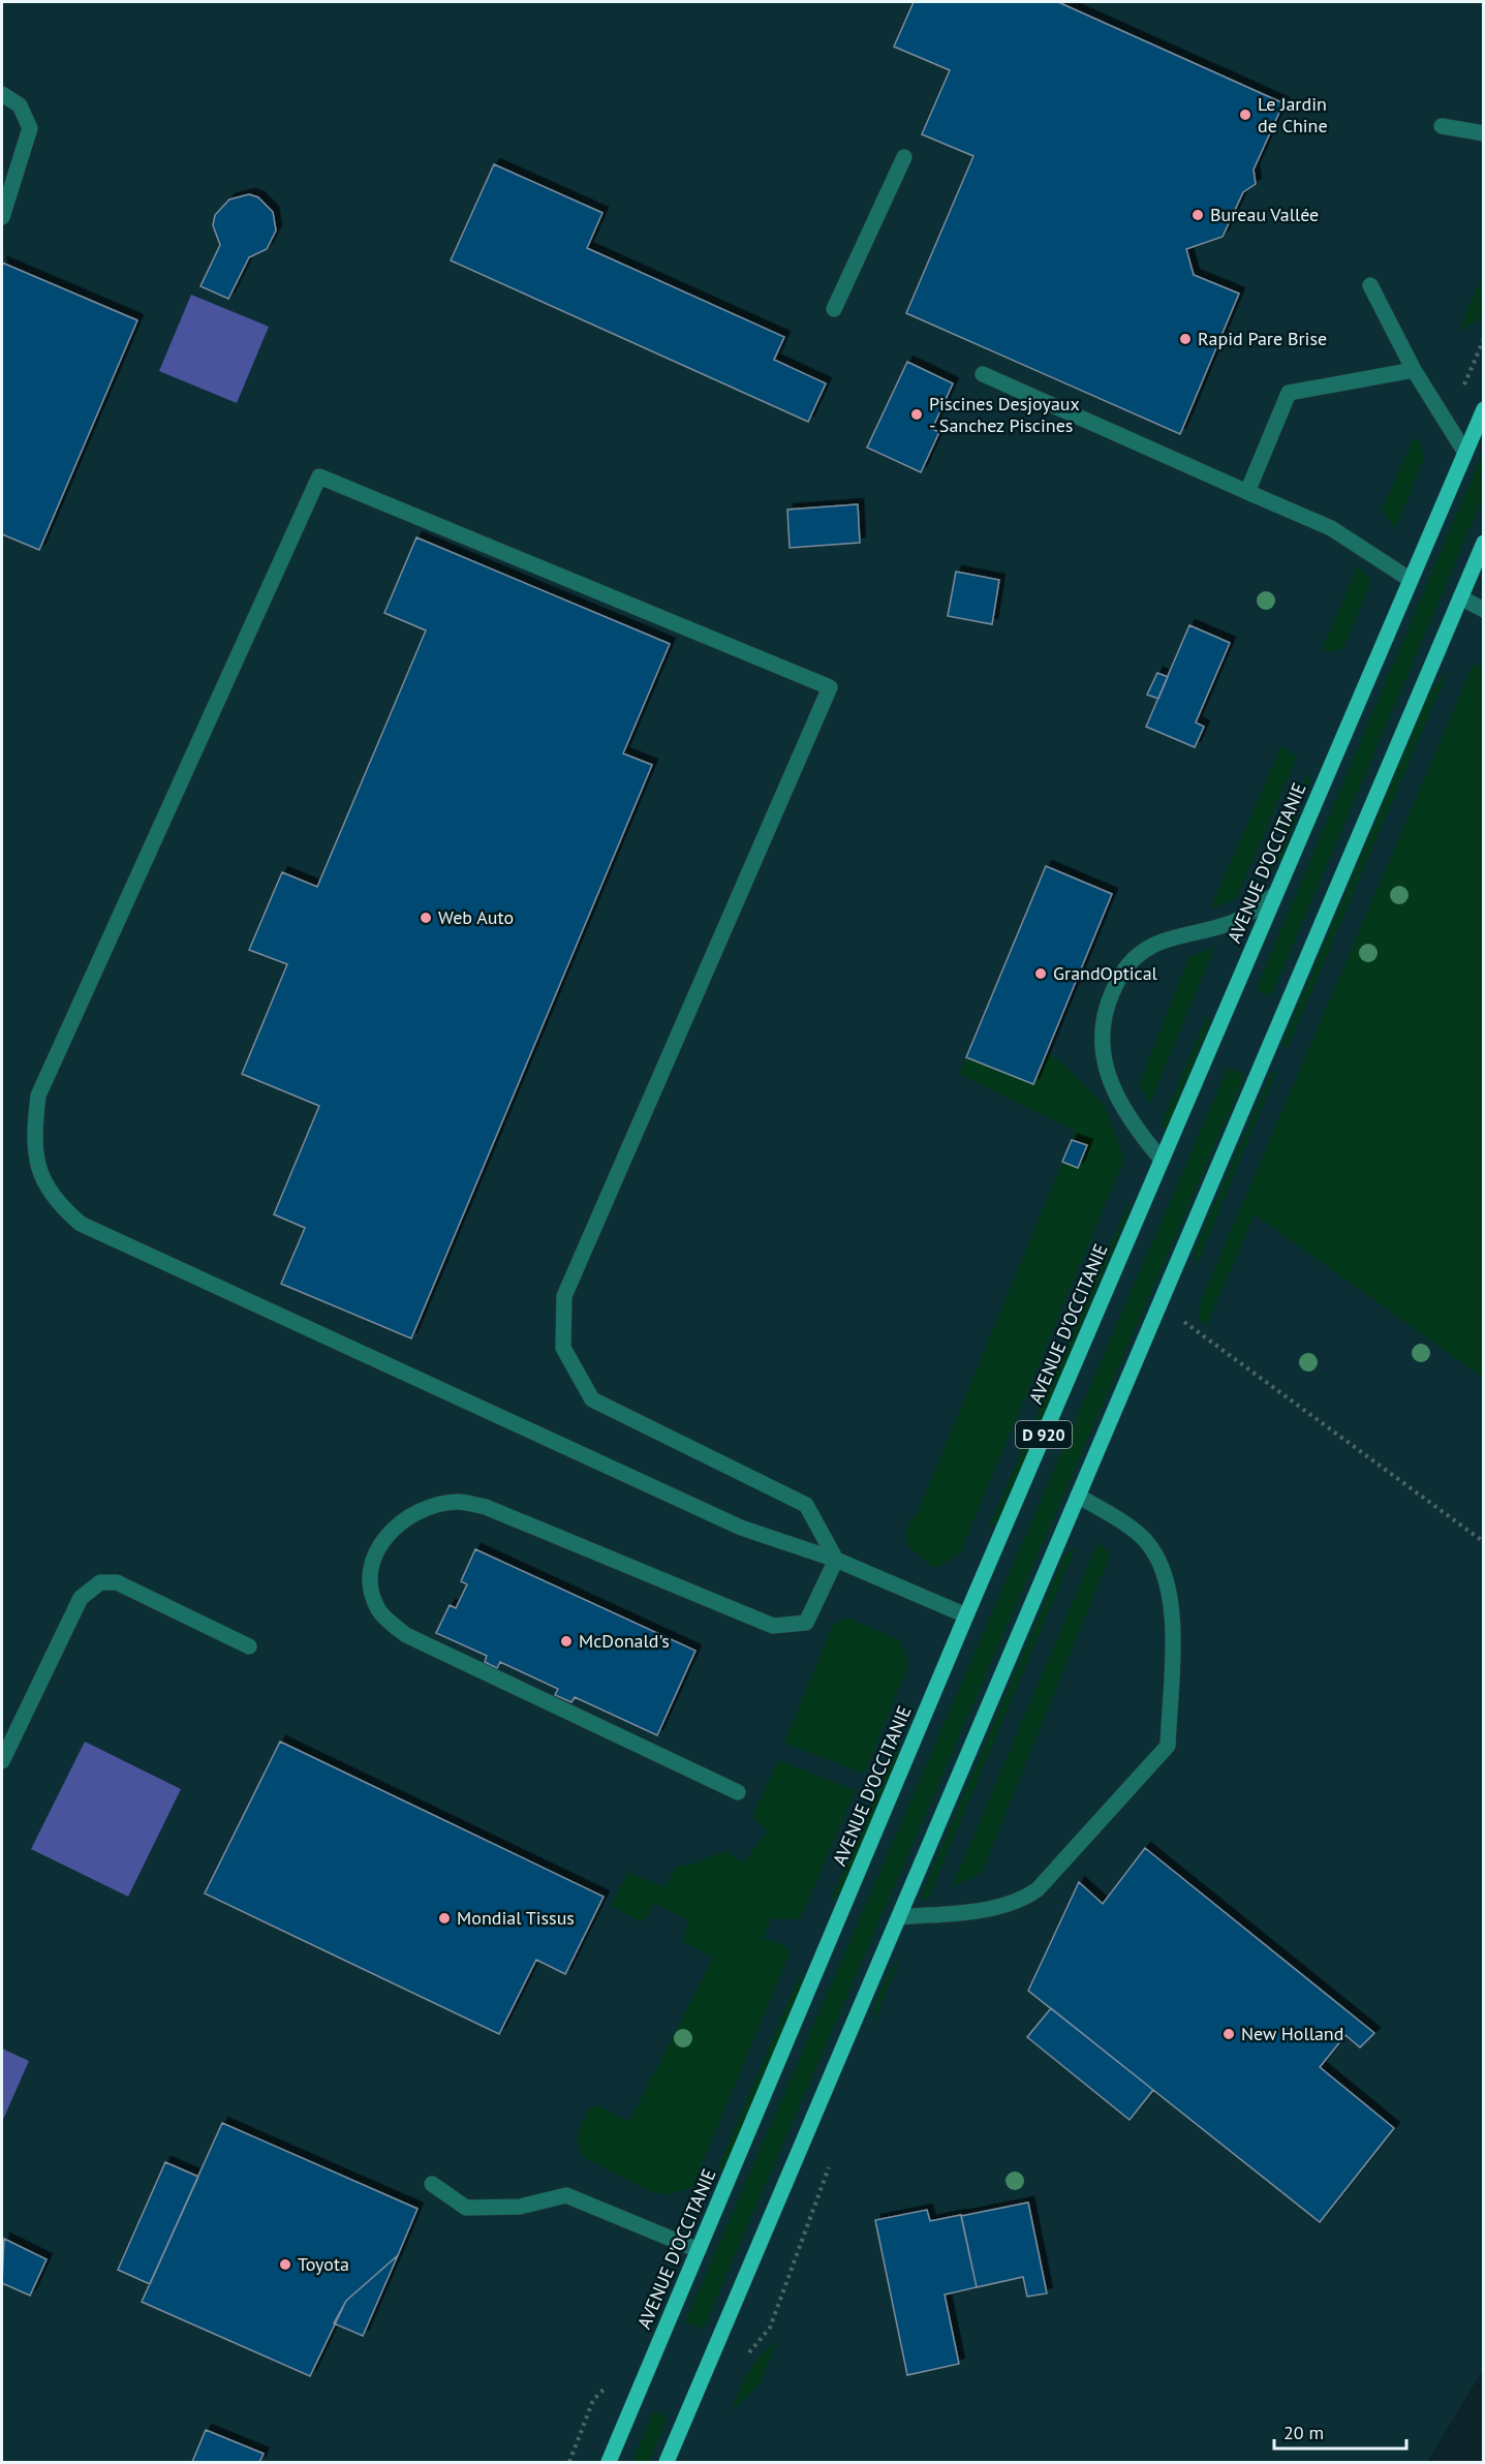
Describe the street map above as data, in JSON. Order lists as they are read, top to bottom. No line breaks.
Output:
{"streets":{"main road":["AVENUE D'OCCITANIE","D 920"]},"places":["Le Jardin de Chine","Bureau Vallée","Rapid Pare Brise","Piscines Desjoyaux - Sanchez Piscines","Web Auto","GrandOptical","McDonald's","Mondial Tissus","New Holland","Toyota"],"scale_bar":"20 m"}
